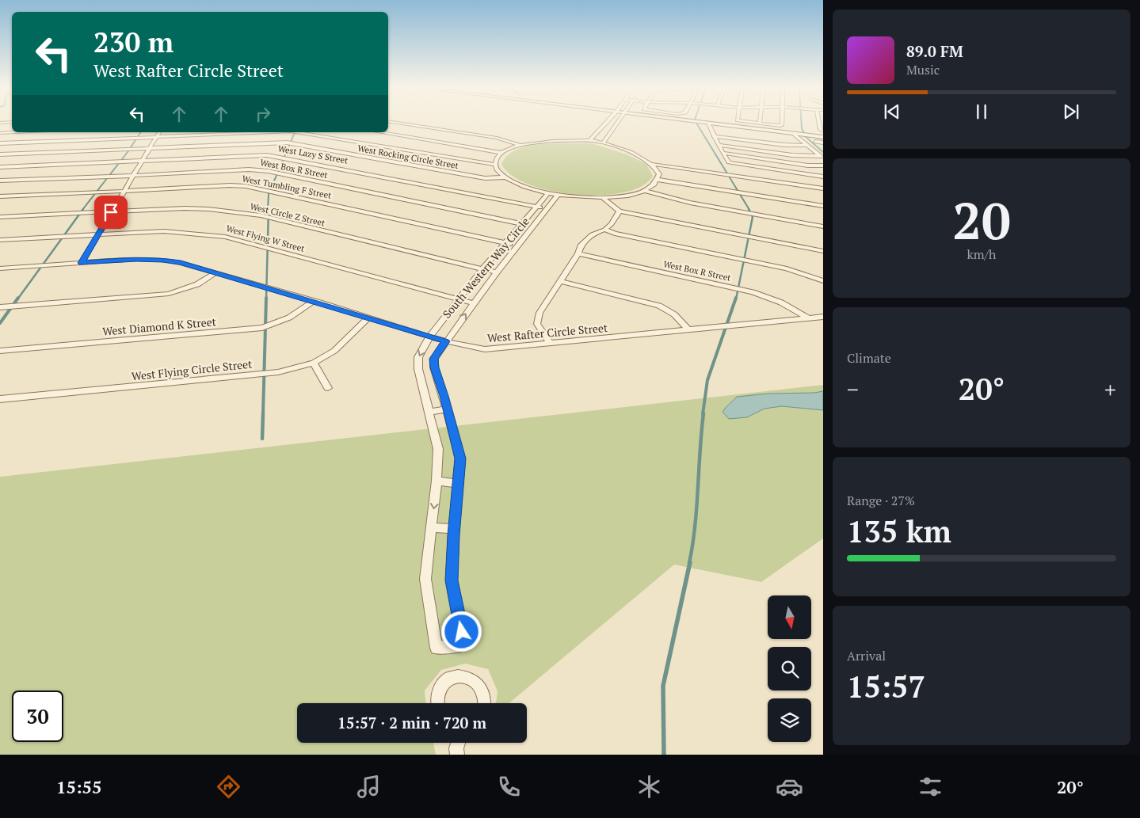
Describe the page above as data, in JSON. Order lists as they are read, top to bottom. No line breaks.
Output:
{"streets":{"street":["West Lazy S Street","West Rocking Circle Street","West Box R Street","West Tumbling F Street","West Circle Z Street","West Flying W Street","South Western Way Circle","West Diamond K Street","West Rafter Circle Street","West Flying Circle Street"]},"crossings":[["West Lazy S Street","South Western Way Circle"],["West Box R Street","South Western Way Circle"],["West Box R Street","West Rafter Circle Street"],["West Tumbling F Street","South Western Way Circle"],["West Circle Z Street","South Western Way Circle"],["West Flying W Street","South Western Way Circle"],["South Western Way Circle","West Rafter Circle Street"],["West Diamond K Street","West Rafter Circle Street"],["West Rafter Circle Street","West Flying Circle Street"]],"north":"bottom","page":{"turn":["230 m","West Rafter Circle Street"],"song":["89.0 FM","Music"],"tile":[["20","km/h"],"Climate",["Range · 27%","135 km"],["Arrival","15:57"]],"heat":["−","20°","+"],"limit":"30","trip":"15:57 · 2 min · 720 m","tabs":["15:55","20°"]}}
